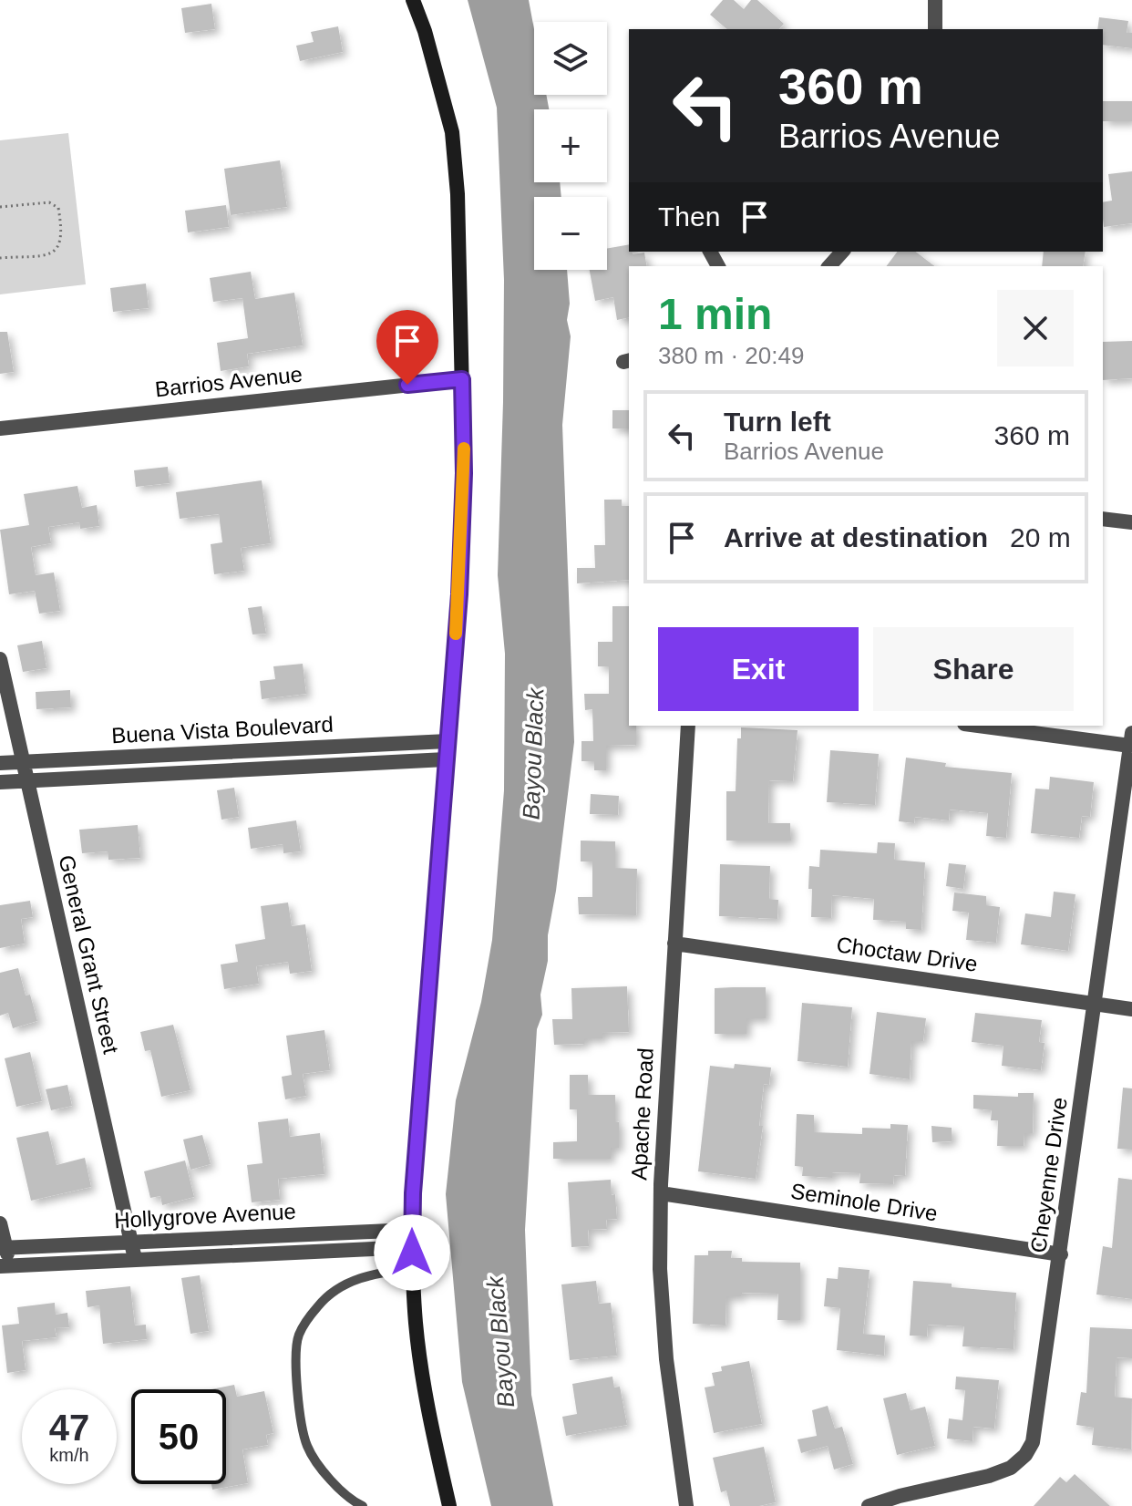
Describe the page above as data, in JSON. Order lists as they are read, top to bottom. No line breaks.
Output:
{"streets":{"street":["Barrios Avenue","Buena Vista Boulevard","General Grant Street","Choctaw Drive","Apache Road","Cheyenne Drive","Seminole Drive","Hollygrove Avenue"]},"crossings":[["Buena Vista Boulevard","General Grant Street"],["General Grant Street","Hollygrove Avenue"],["Choctaw Drive","Apache Road"],["Choctaw Drive","Cheyenne Drive"],["Apache Road","Seminole Drive"],["Cheyenne Drive","Seminole Drive"]],"water":["Bayou Black"],"page":{"map_buttons":["+","−"],"turn":["360 m","Barrios Avenue"],"then":"Then","heading":["1 min","380 m · 20:49"],"list":[{"name":"Turn left","note":"Barrios Avenue","value":"360 m"},{"name":"Arrive at destination","value":"20 m"}],"buttons":["Exit","Share"],"speed":"47 km/h","limit":"50"}}
